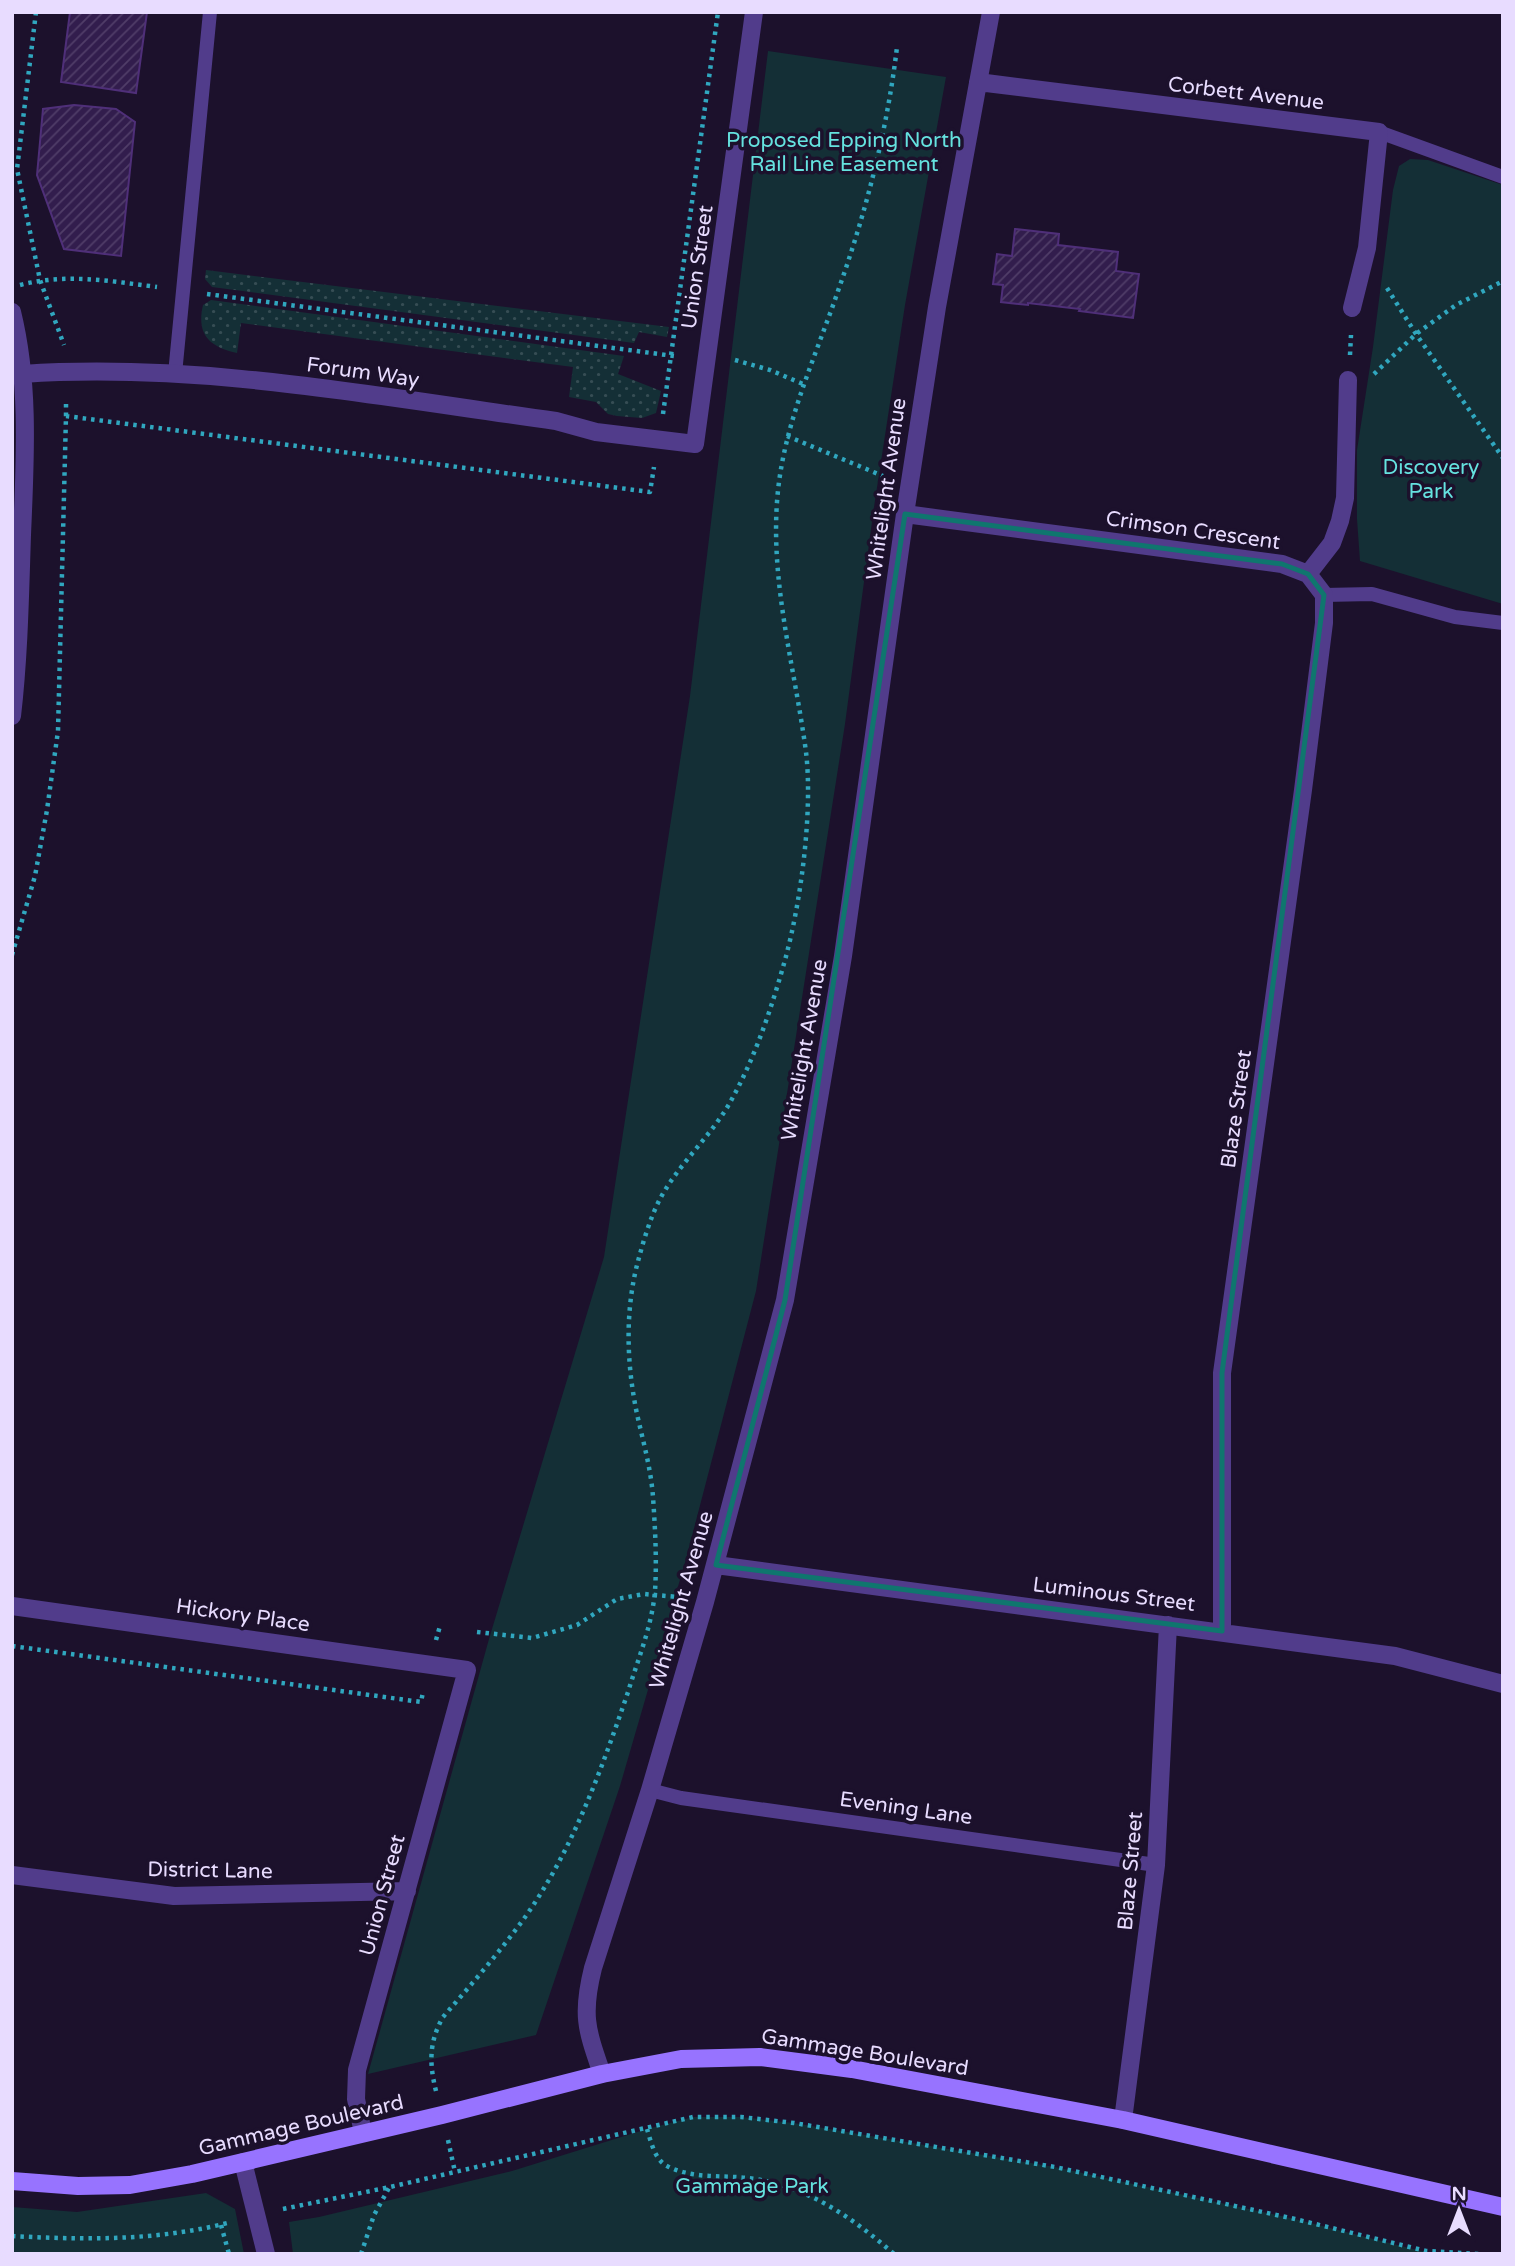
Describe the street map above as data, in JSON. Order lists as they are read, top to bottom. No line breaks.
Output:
{"streets":{"street":["Corbett Avenue","Union Street","Forum Way","Whitelight Avenue","Crimson Crescent","Blaze Street","Luminous Street","Hickory Place","District Lane","Gammage Boulevard"],"lane":["Evening Lane"]},"crossings":[["Corbett Avenue","Whitelight Avenue"],["Union Street","Forum Way"],["Union Street","Hickory Place"],["Union Street","District Lane"],["Union Street","Gammage Boulevard"],["Whitelight Avenue","Crimson Crescent"],["Whitelight Avenue","Luminous Street"],["Whitelight Avenue","Evening Lane"],["Whitelight Avenue","Gammage Boulevard"],["Blaze Street","Luminous Street"],["Blaze Street","Evening Lane"],["Blaze Street","Gammage Boulevard"]],"parks":["Proposed Epping North Rail Line Easement","Discovery Park","Gammage Park"],"north":"top"}
